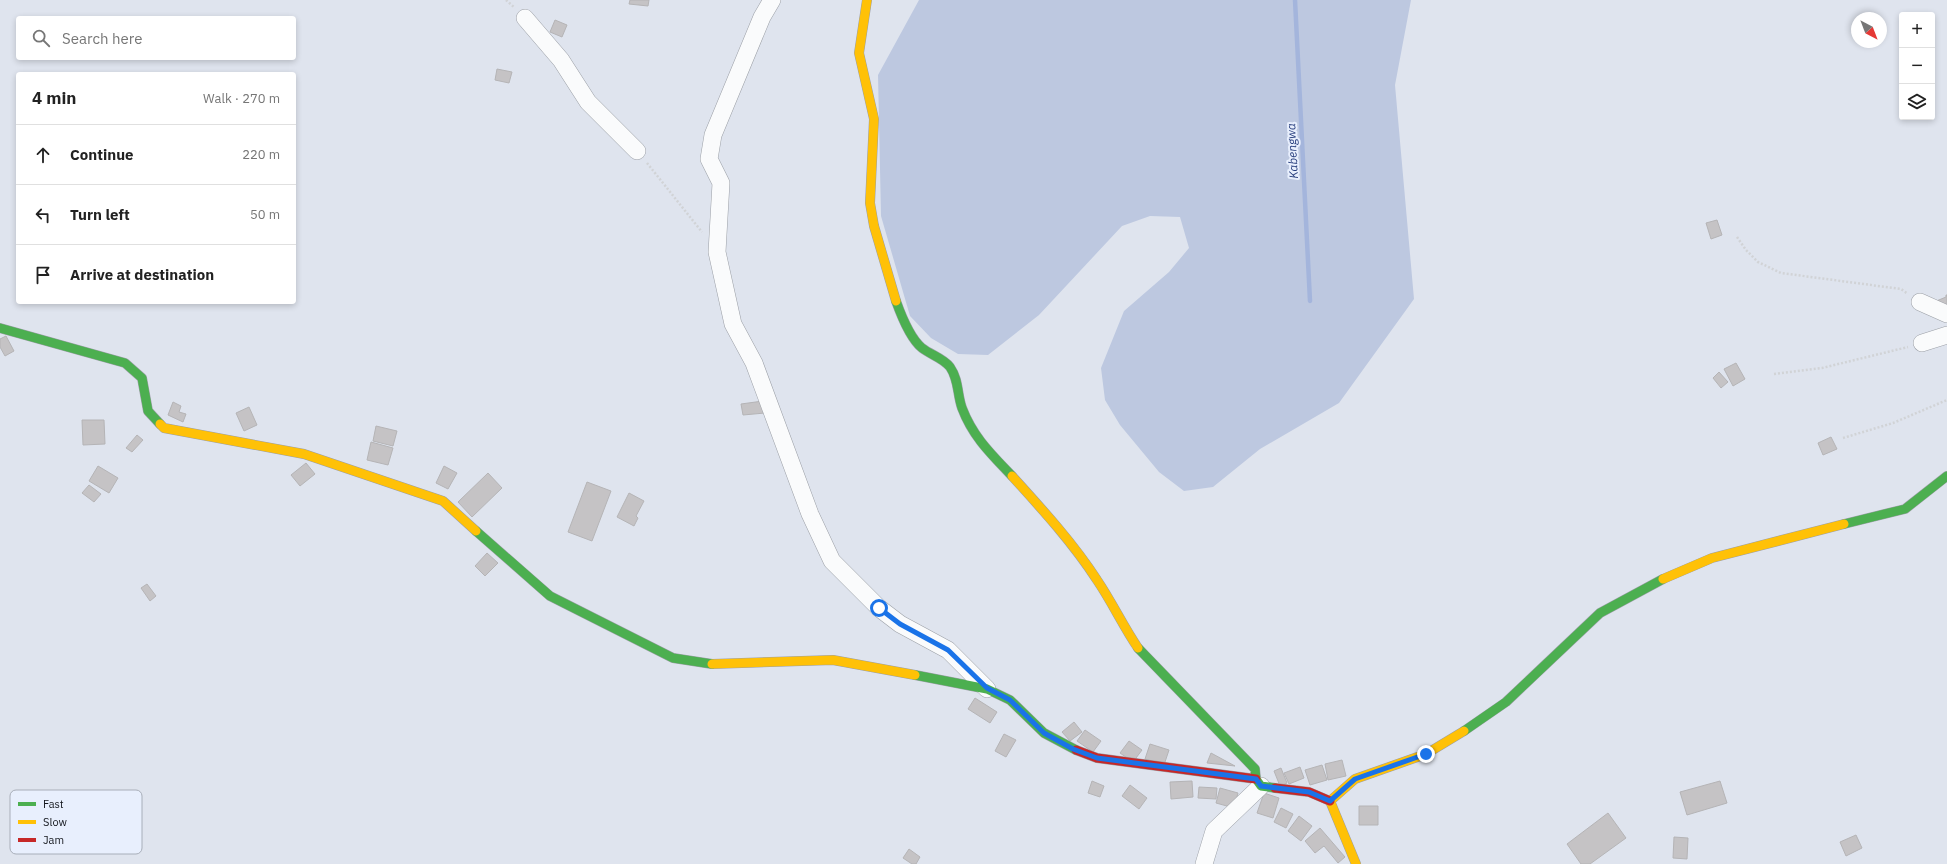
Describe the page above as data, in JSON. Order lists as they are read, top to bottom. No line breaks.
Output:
{"water":["Kabengwa"],"legend":["Fast","Slow","Jam"],"north":"bottom right","page":{"map_buttons":["+","−"],"search":"Search here","heading":["4 min","Walk · 270 m"],"list":[["Continue","220 m"],["Turn left","50 m"],"Arrive at destination"]}}
